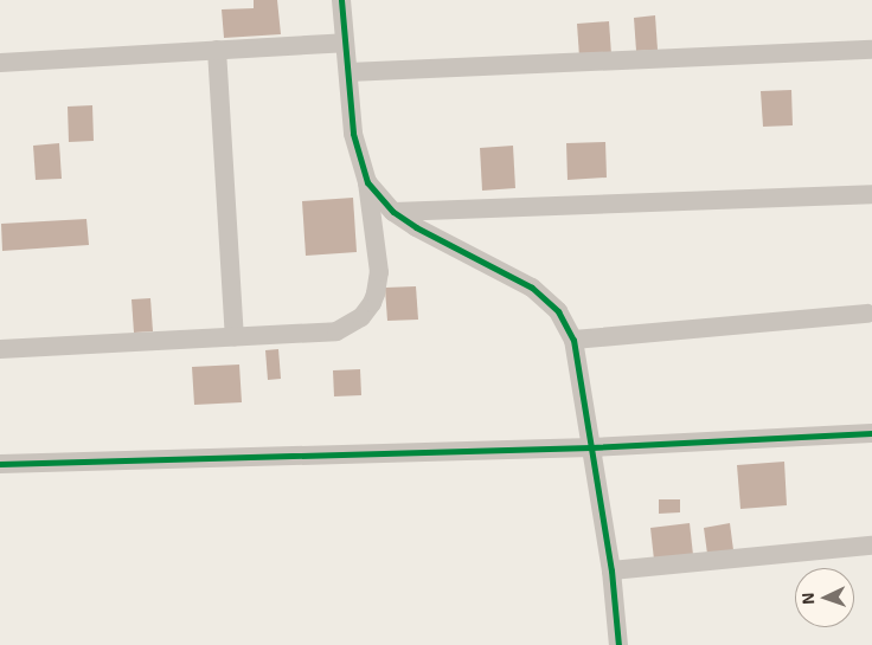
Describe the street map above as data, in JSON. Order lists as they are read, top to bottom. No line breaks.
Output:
{"north":"left"}
